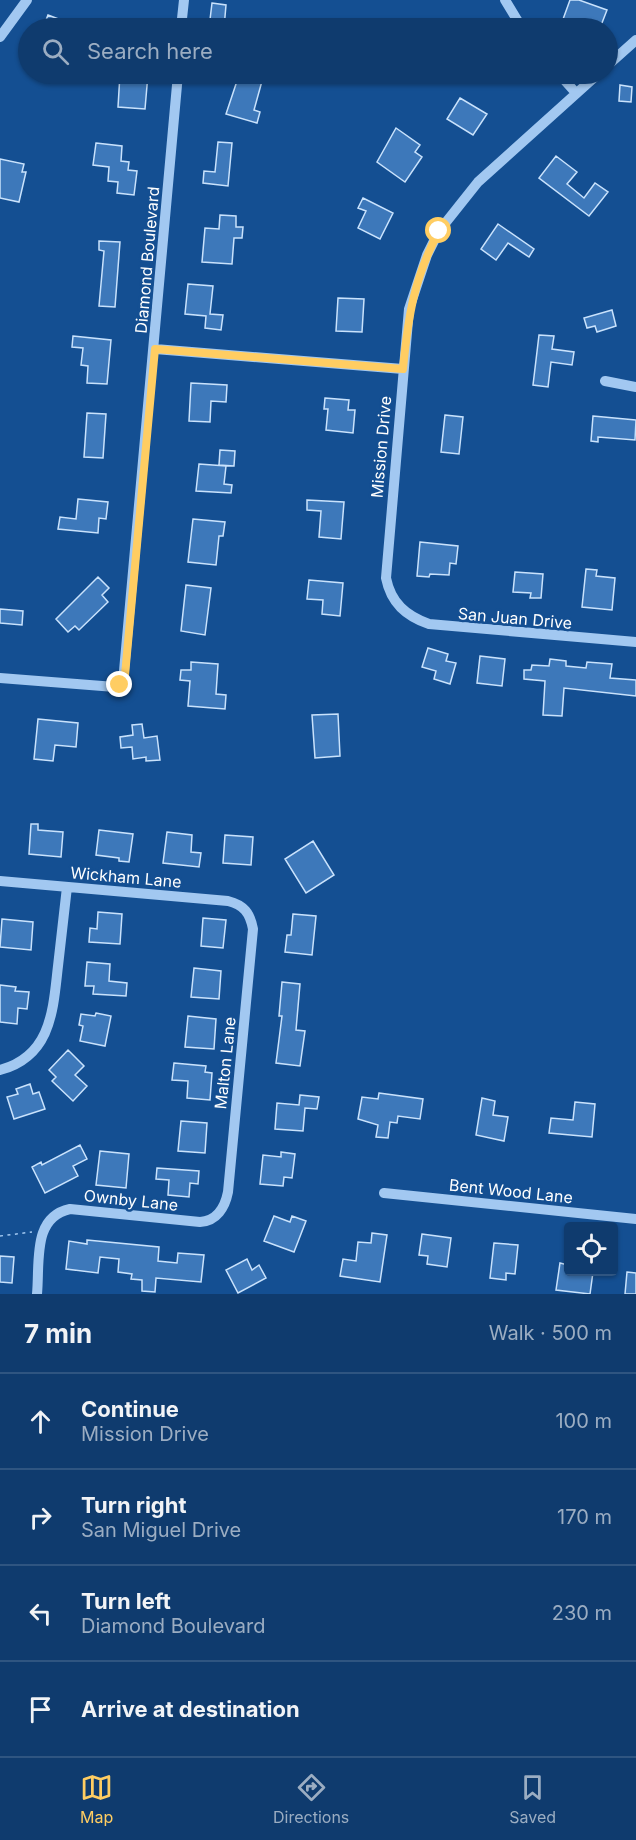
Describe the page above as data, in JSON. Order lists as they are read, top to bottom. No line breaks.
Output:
{"streets":{"street":["Diamond Boulevard","Mission Drive","San Juan Drive","Wickham Lane","Malton Lane","Bent Wood Lane","Ownby Lane"]},"crossings":[["Mission Drive","San Juan Drive"],["Wickham Lane","Malton Lane"],["Malton Lane","Ownby Lane"]],"page":{"search":"Search here","heading":["7 min","Walk · 500 m"],"list":[["Continue","Mission Drive","100 m"],["Turn right","San Miguel Drive","170 m"],["Turn left","Diamond Boulevard","230 m"],"Arrive at destination"],"nav":["Map","Directions","Saved"]}}
